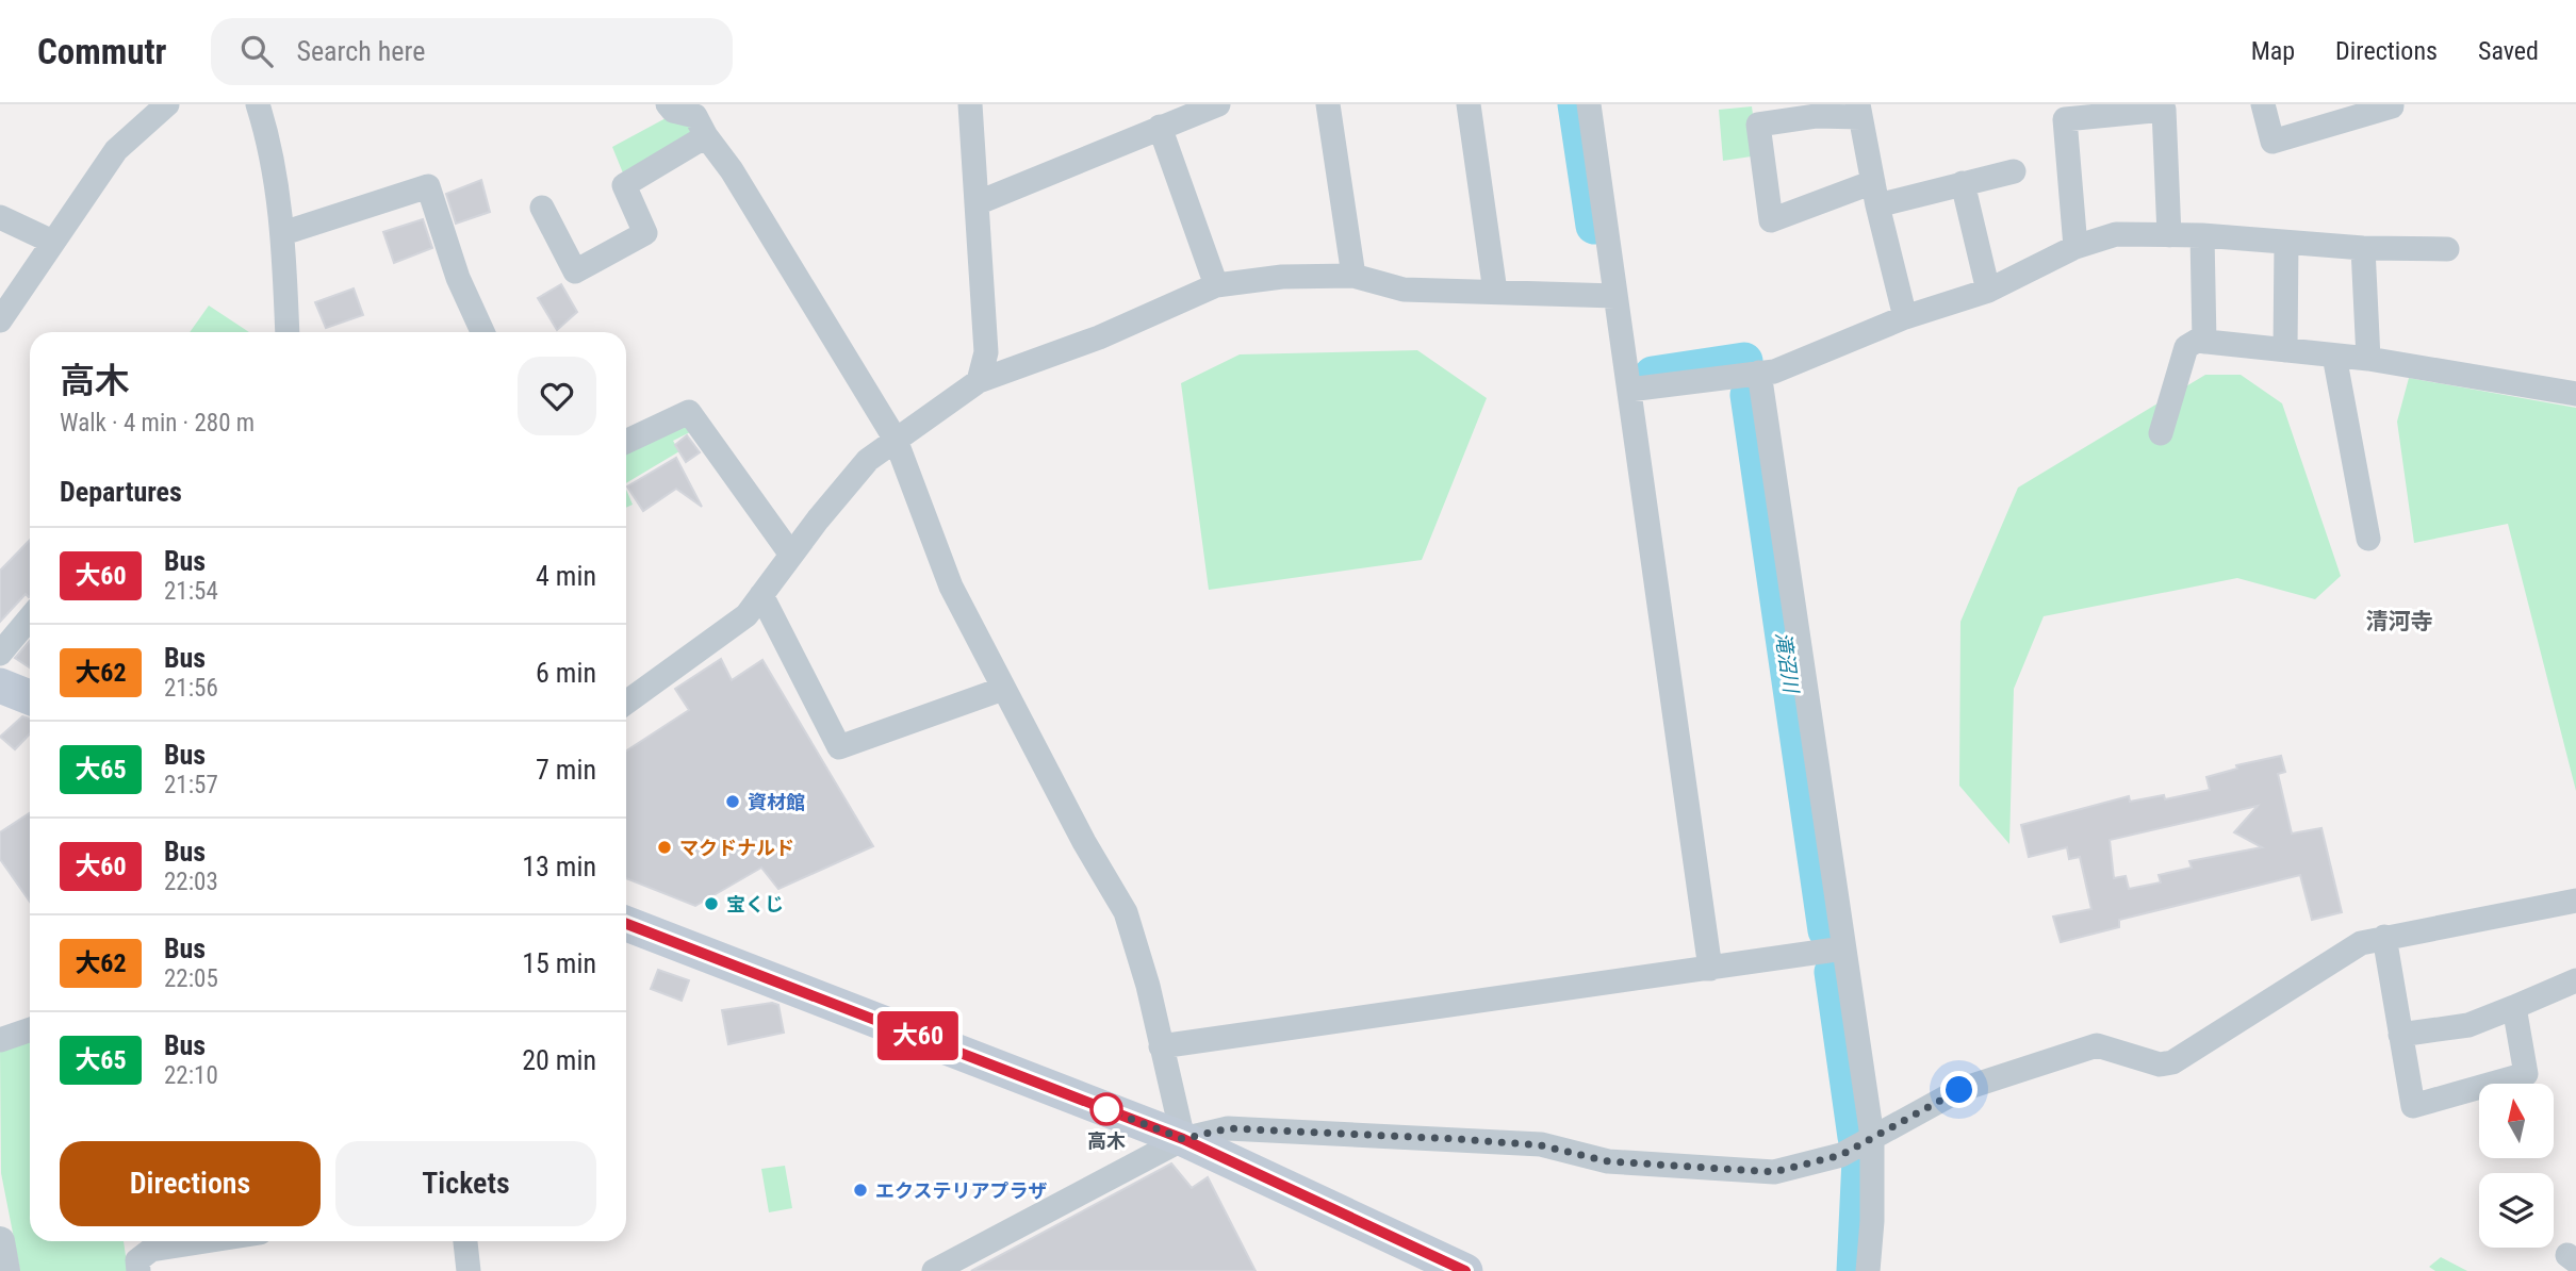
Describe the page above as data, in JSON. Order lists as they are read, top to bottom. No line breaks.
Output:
{"districts":["清河寺"],"water":["滝沼川"],"places":["資材館","マクドナルド","宝くじ","高木","エクステリアプラザ"],"lines":["bus line 大60"],"north":"top","page":{"header":"Commutr","search":"Search here","nav":["Map","Directions","Saved"],"on_map":"大60","heading":[["高木","Walk · 4 min · 280 m"],"Departures"],"list":[{"mark":"大60","name":"Bus","note":"21:54","value":"4 min"},{"mark":"大62","name":"Bus","note":"21:56","value":"6 min"},{"mark":"大65","name":"Bus","note":"21:57","value":"7 min"},{"mark":"大60","name":"Bus","note":"22:03","value":"13 min"},{"mark":"大62","name":"Bus","note":"22:05","value":"15 min"},{"mark":"大65","name":"Bus","note":"22:10","value":"20 min"}],"buttons":["Directions","Tickets"]}}
